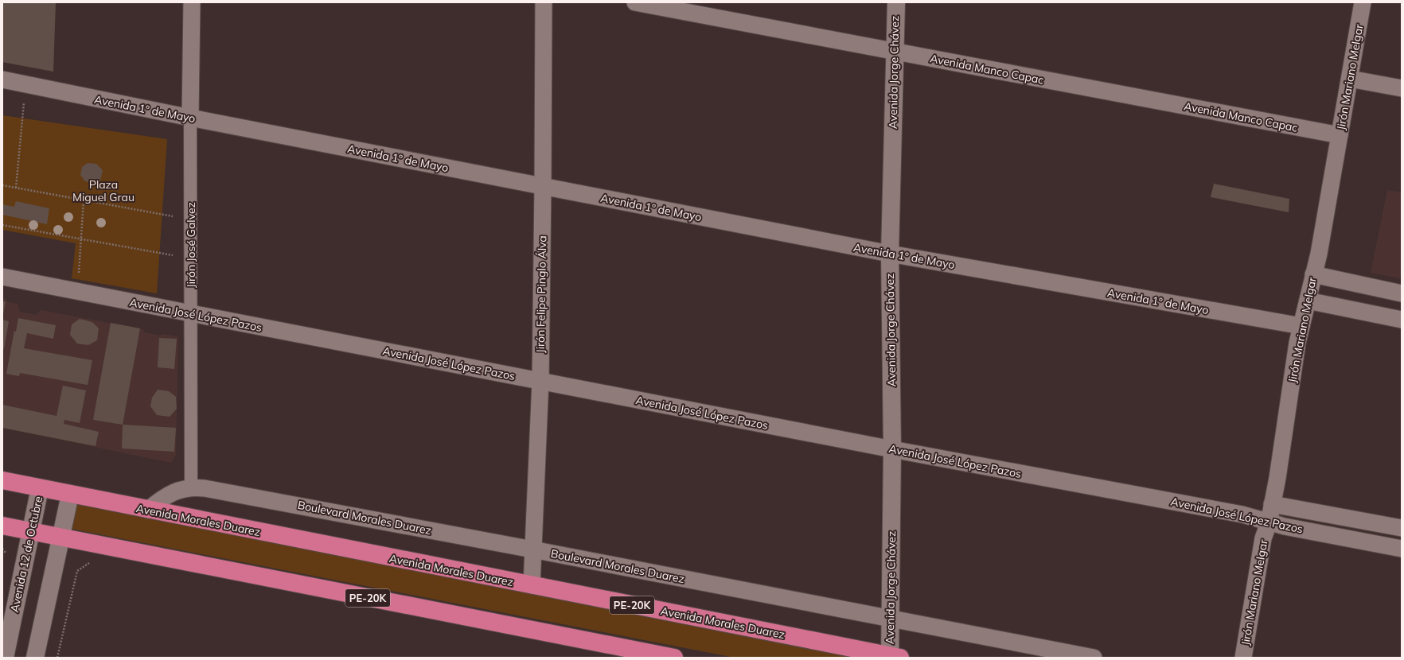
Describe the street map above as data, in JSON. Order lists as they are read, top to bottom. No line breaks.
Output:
{"streets":{"highway":["Avenida Morales Duarez","PE-20K"],"street":["Avenida Manco Capac","Avenida Jorge Chávez","Jirón Mariano Melgar","Avenida 1º de Mayo","Jirón José Galvez","Jirón Felipe Pinglo Álva","Avenida José López Pazos","Boulevard Morales Duarez","Avenida 12 de Octubre"]},"crossings":[["Avenida Manco Capac","Avenida Jorge Chávez"],["Avenida Manco Capac","Jirón Mariano Melgar"],["Avenida Jorge Chávez","Avenida 1º de Mayo"],["Avenida Jorge Chávez","Avenida José López Pazos"],["Avenida Jorge Chávez","Boulevard Morales Duarez"],["Avenida Jorge Chávez","Avenida Morales Duarez"],["Jirón Mariano Melgar","Avenida 1º de Mayo"],["Jirón Mariano Melgar","Avenida José López Pazos"],["Avenida 1º de Mayo","Jirón José Galvez"],["Avenida 1º de Mayo","Jirón Felipe Pinglo Álva"],["Jirón José Galvez","Avenida José López Pazos"],["Jirón José Galvez","Boulevard Morales Duarez"],["Jirón Felipe Pinglo Álva","Avenida José López Pazos"],["Jirón Felipe Pinglo Álva","Boulevard Morales Duarez"],["Jirón Felipe Pinglo Álva","Avenida Morales Duarez"],["Boulevard Morales Duarez","Avenida Morales Duarez"],["Avenida Morales Duarez","Avenida 12 de Octubre"],["Avenida 12 de Octubre","PE-20K"]],"parks":["Plaza Miguel Grau"]}
